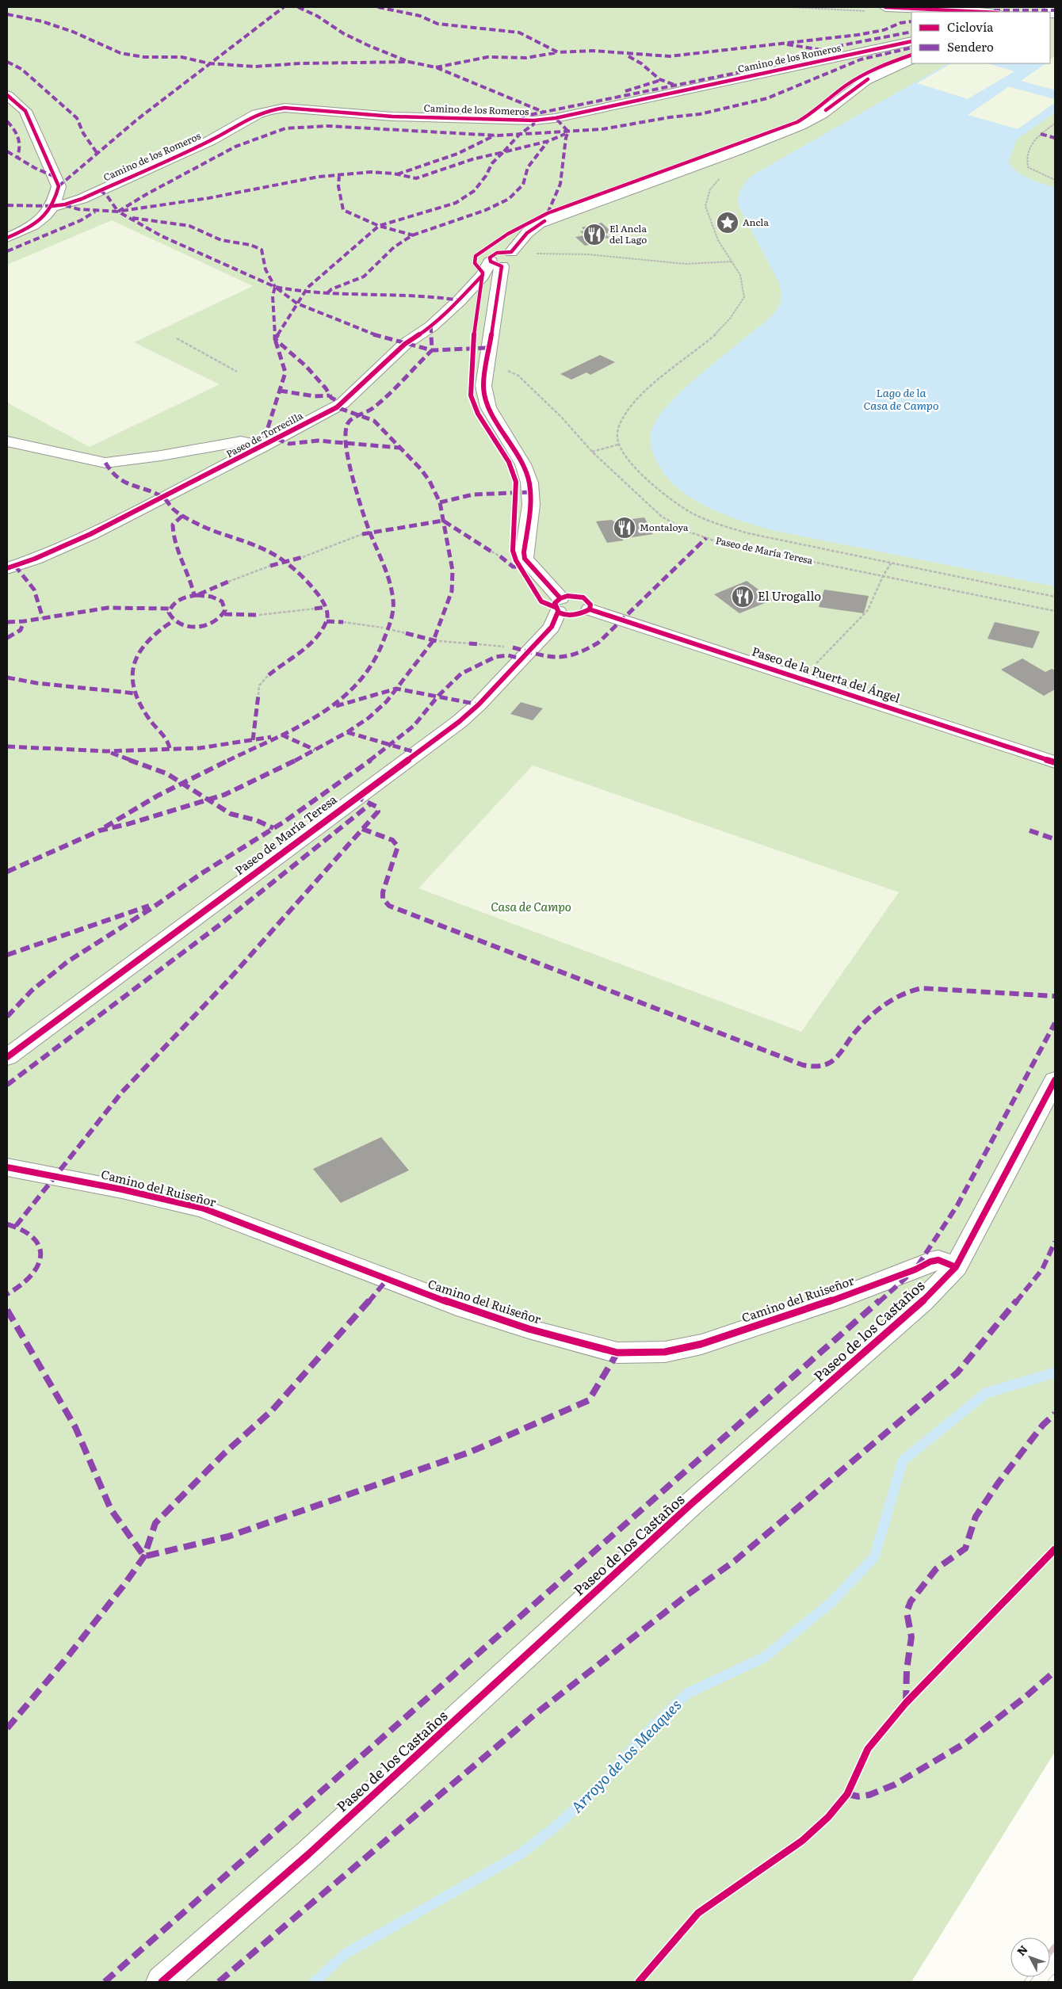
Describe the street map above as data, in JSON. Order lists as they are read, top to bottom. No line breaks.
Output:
{"streets":{"street":["Camino de los Romeros","Paseo de Torrecilla","Paseo de María Teresa","Paseo de la Puerta del Ángel","Camino del Ruiseñor","Paseo de los Castaños"]},"crossings":[["Paseo de María Teresa","Paseo de la Puerta del Ángel"],["Camino del Ruiseñor","Paseo de los Castaños"]],"water":["Lago de la Casa de Campo","Arroyo de los Meaques"],"parks":["Casa de Campo"],"places":{"place":["Ancla"],"restaurant":["El Ancla del Lago","Montaloya","El Urogallo"]},"legend":["Ciclovía","Sendero"],"north":"top left"}
